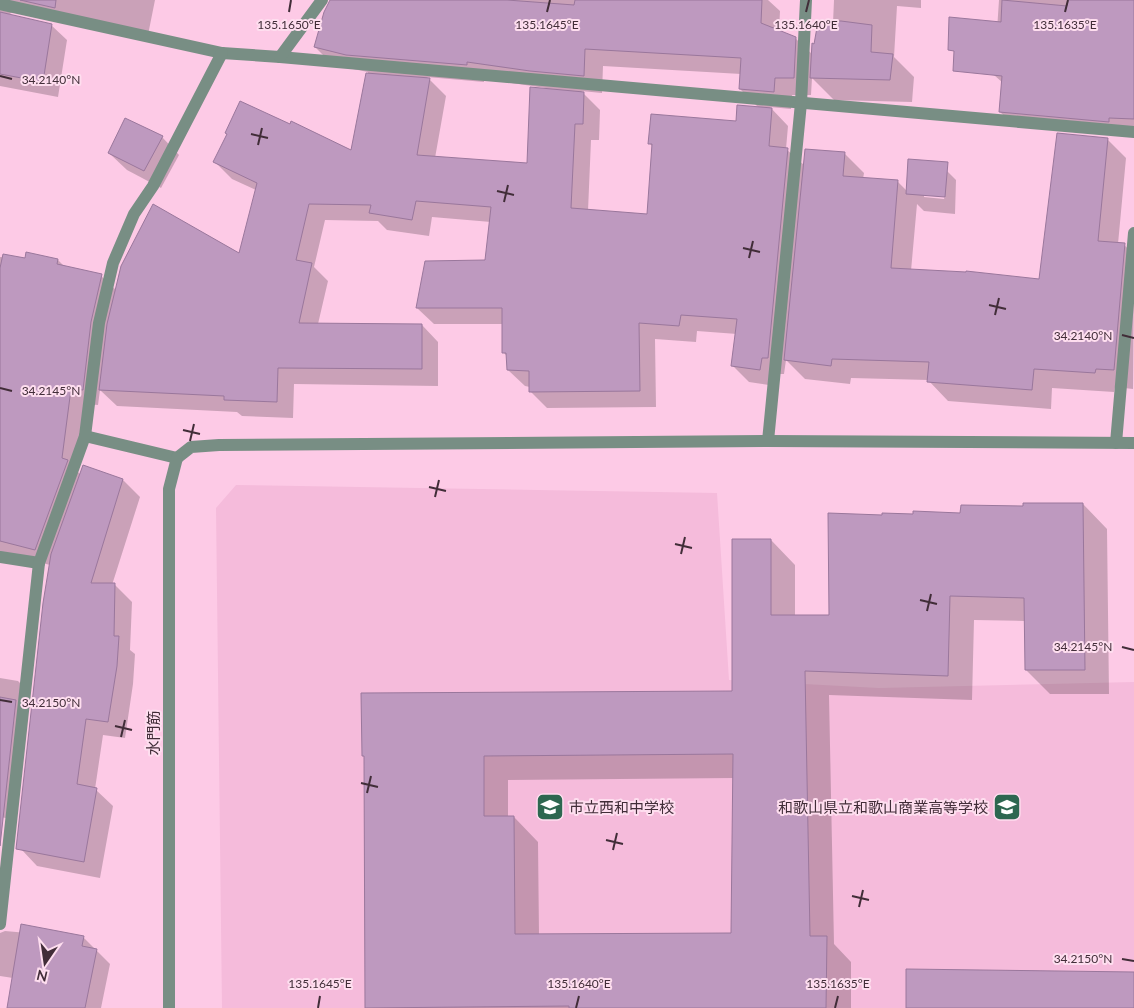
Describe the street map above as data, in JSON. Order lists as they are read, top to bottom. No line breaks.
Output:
{"streets":{"street":["水門筋"]},"places":{"school or university":["市立西和中学校","和歌山県立和歌山商業高等学校"]},"north":"bottom","coordinates":["135.1650°E","135.1645°E","135.1640°E","135.1635°E","34.2140°N","34.2145°N","34.2150°N"]}
